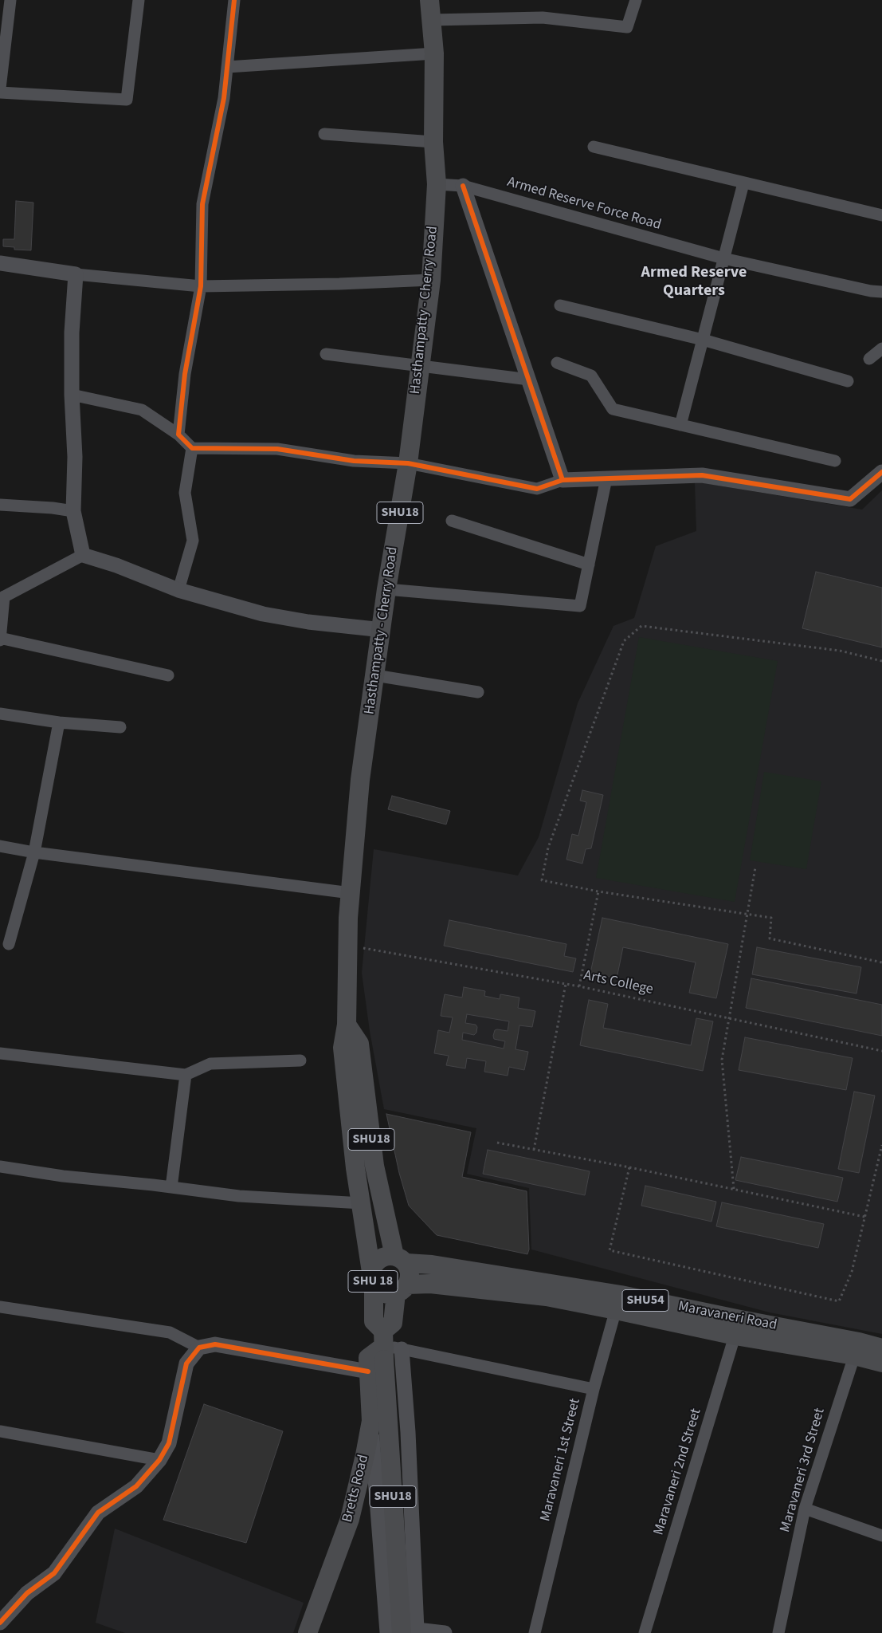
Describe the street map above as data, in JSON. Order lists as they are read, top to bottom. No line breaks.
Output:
{"streets":{"main road":["Hasthampatty - Cherry Road","SHU18","SHU 18","SHU54","Maravaneri Road","Bretts Road"],"street":["Armed Reserve Force Road","Maravaneri 1st Street","Maravaneri 3rd Street","Maravaneri 2nd Street"],"path":["Arts College"]},"crossings":[["Armed Reserve Force Road","Hasthampatty - Cherry Road"],["Hasthampatty - Cherry Road","SHU18"],["Hasthampatty - Cherry Road","Arts College"],["Hasthampatty - Cherry Road","SHU 18"],["Hasthampatty - Cherry Road","Maravaneri Road"],["Hasthampatty - Cherry Road","Bretts Road"],["SHU18","SHU 18"],["SHU18","Maravaneri Road"],["SHU18","Bretts Road"],["SHU 18","Maravaneri Road"],["Maravaneri Road","Maravaneri 1st Street"],["Maravaneri Road","Maravaneri 3rd Street"],["Maravaneri Road","Maravaneri 2nd Street"]],"districts":["Armed Reserve Quarters"]}
